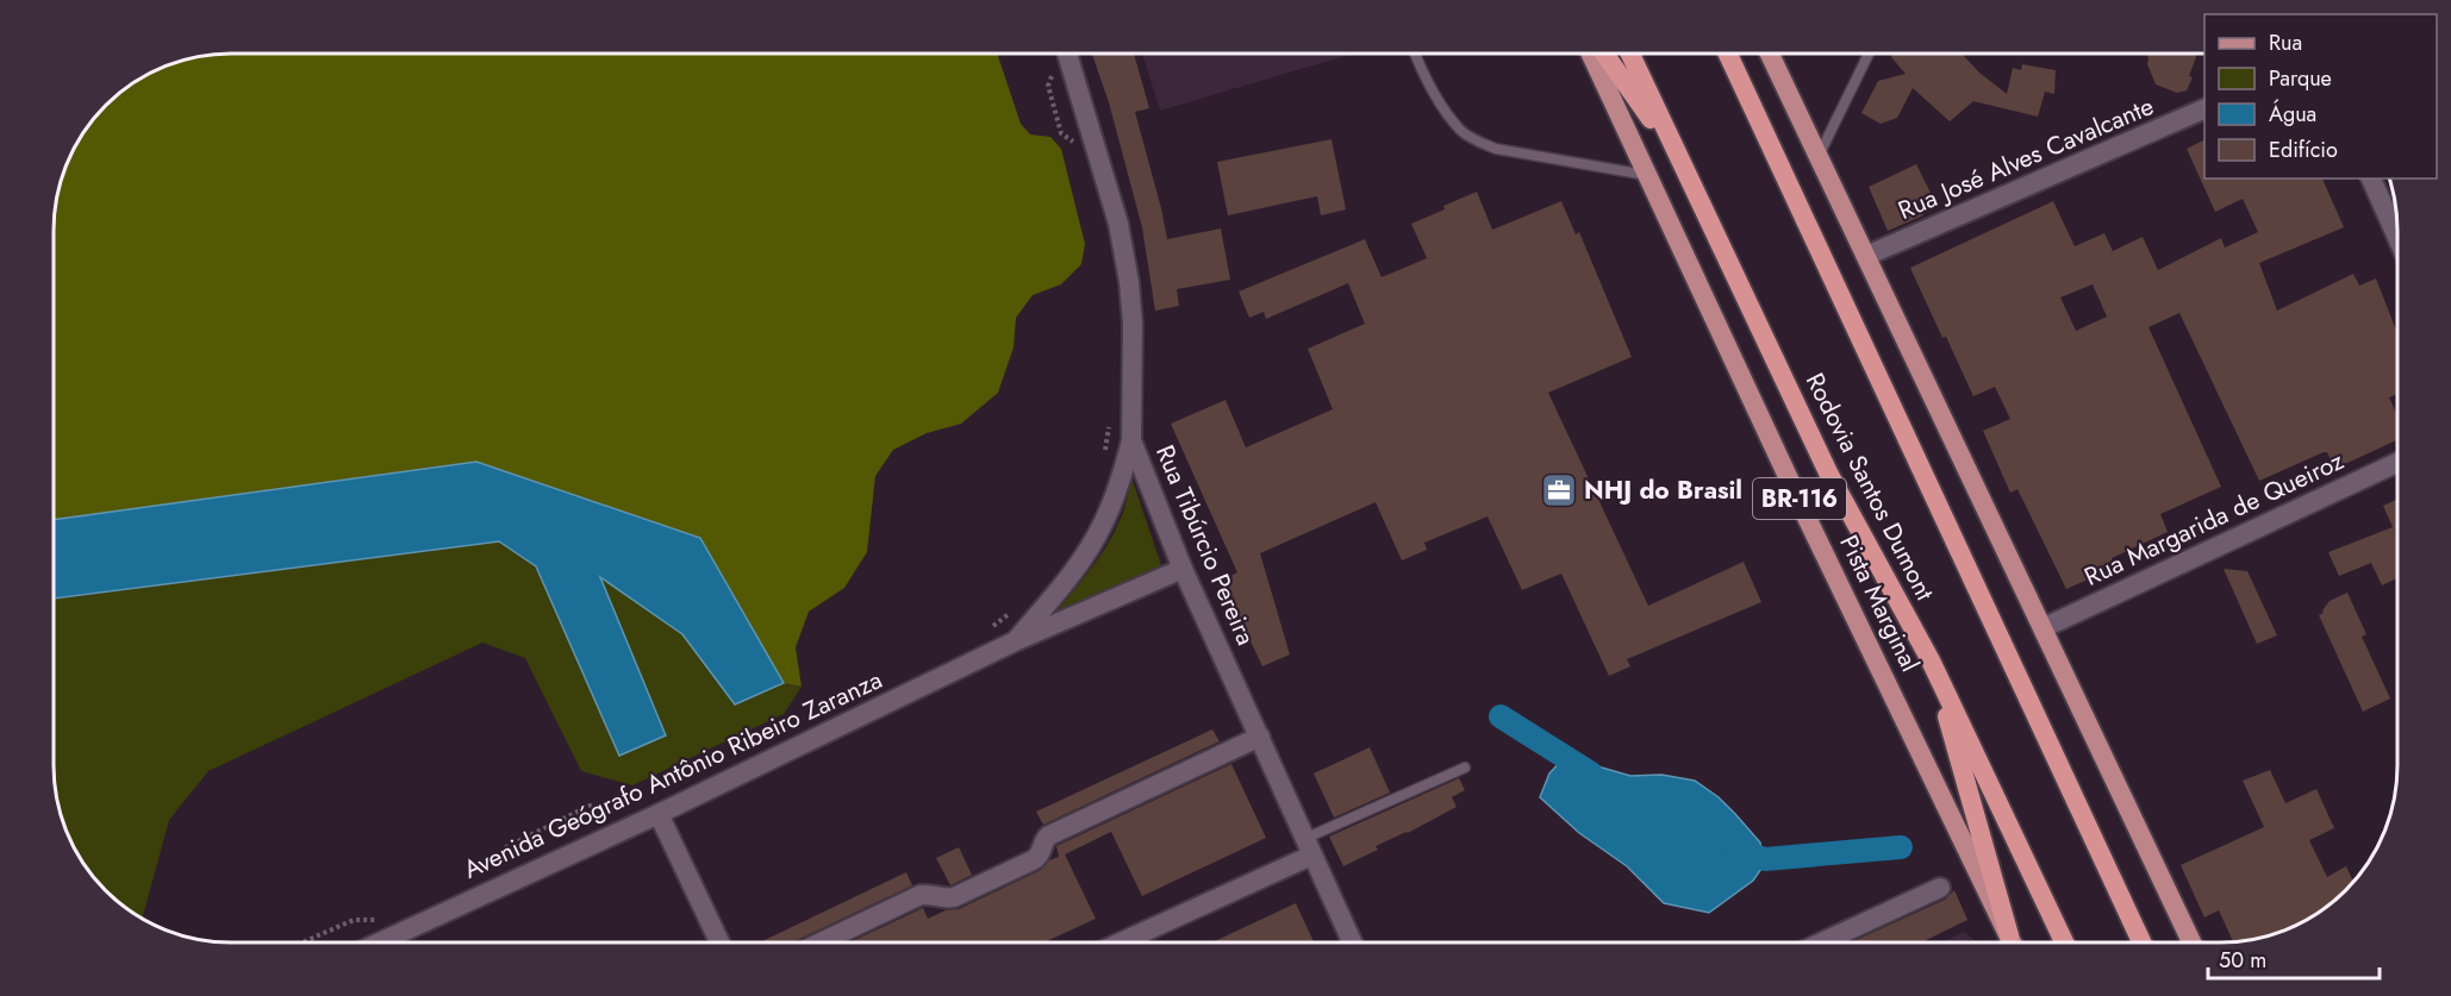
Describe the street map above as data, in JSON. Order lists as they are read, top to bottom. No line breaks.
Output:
{"streets":{"highway":["Rodovia Santos Dumont","BR-116"],"main road":["Pista Marginal"],"street":["Rua José Alves Cavalcante","Rua Margarida de Queiroz","Rua Tibúrcio Pereira","Avenida Geógrafo Antônio Ribeiro Zaranza"]},"crossings":[["Rua Tibúrcio Pereira","Avenida Geógrafo Antônio Ribeiro Zaranza"]],"places":{"office":["NHJ do Brasil"]},"legend":["Rua","Parque","Água","Edifício"],"scale_bar":"50 m"}
